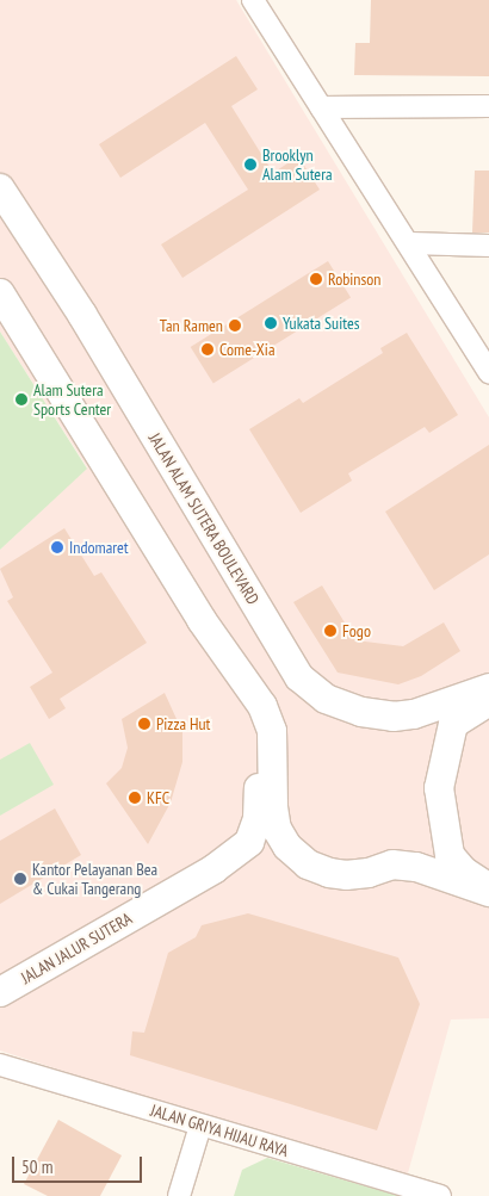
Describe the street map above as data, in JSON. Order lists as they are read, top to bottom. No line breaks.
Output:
{"streets":{"main road":["JALAN ALAM SUTERA BOULEVARD","JALAN JALUR SUTERA"],"street":["JALAN GRIYA HIJAU RAYA"]},"places":["Brooklyn Alam Sutera","Robinson","Yukata Suites","Tan Ramen","Come-Xia","Alam Sutera Sports Center","Indomaret","Fogo","Pizza Hut","KFC","Kantor Pelayanan Bea & Cukai Tangerang"],"scale_bar":"50 m"}
